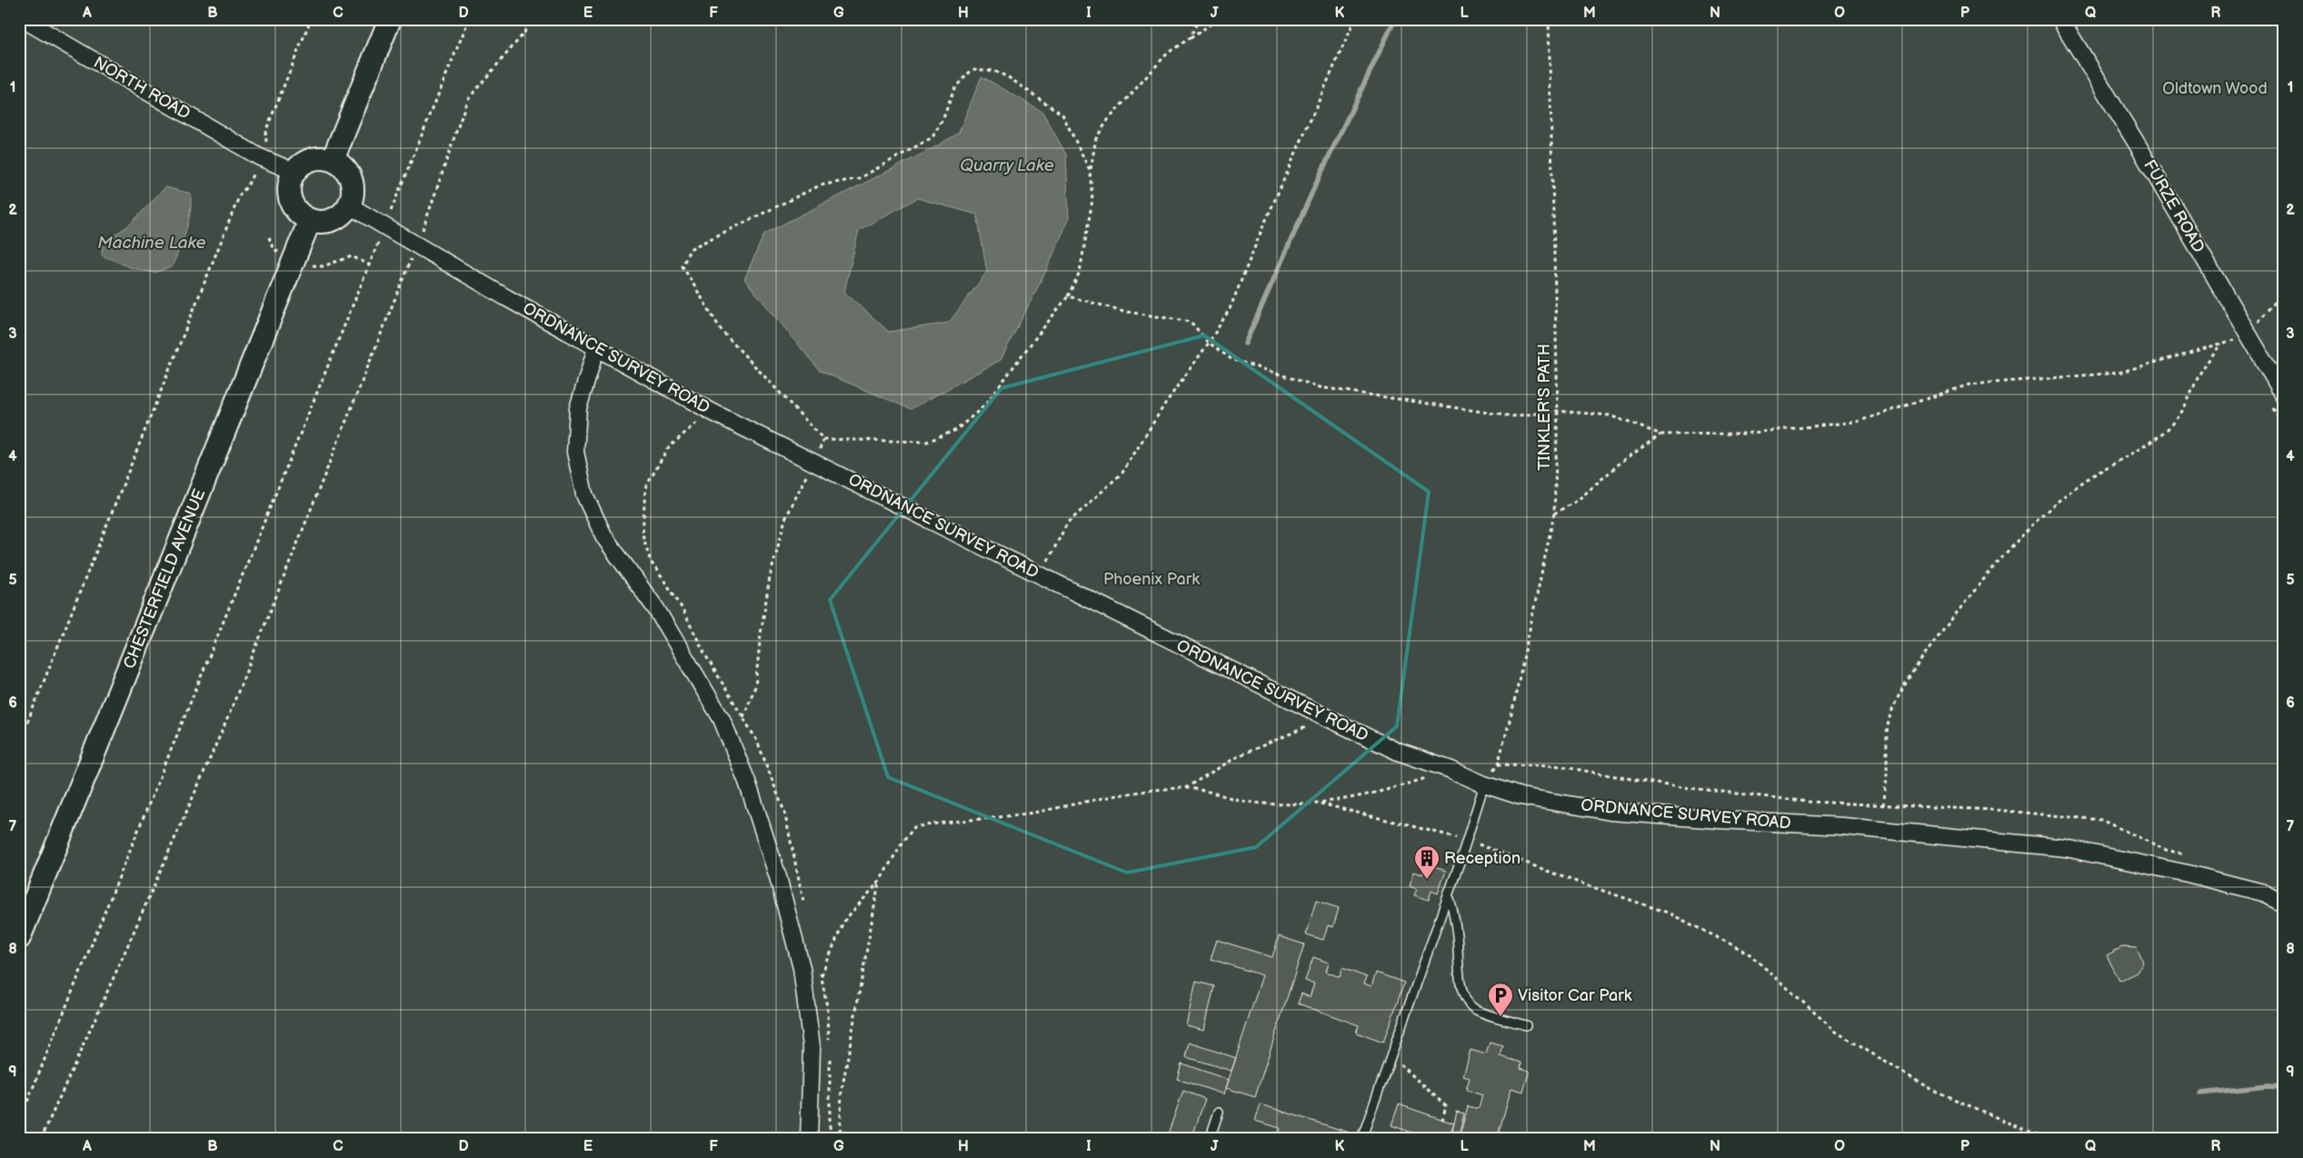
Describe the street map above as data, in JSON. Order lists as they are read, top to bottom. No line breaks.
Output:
{"streets":{"street":["NORTH ROAD","FURZE ROAD","ORDNANCE SURVEY ROAD","CHESTERFIELD AVENUE"],"path":["TINKLER'S PATH"]},"crossings":[["NORTH ROAD","ORDNANCE SURVEY ROAD"],["NORTH ROAD","CHESTERFIELD AVENUE"],["ORDNANCE SURVEY ROAD","TINKLER'S PATH"],["ORDNANCE SURVEY ROAD","CHESTERFIELD AVENUE"]],"water":["Quarry Lake","Machine Lake"],"parks":["Oldtown Wood","Phoenix Park"],"places":{"building":["Reception"],"parking":["Visitor Car Park"]},"grid":{"columns":["A","B","C","D","E","F","G","H","I","J","K","L","M","N","O","P","Q","R"],"rows":["1","2","3","4","5","6","7","8","9"]}}
